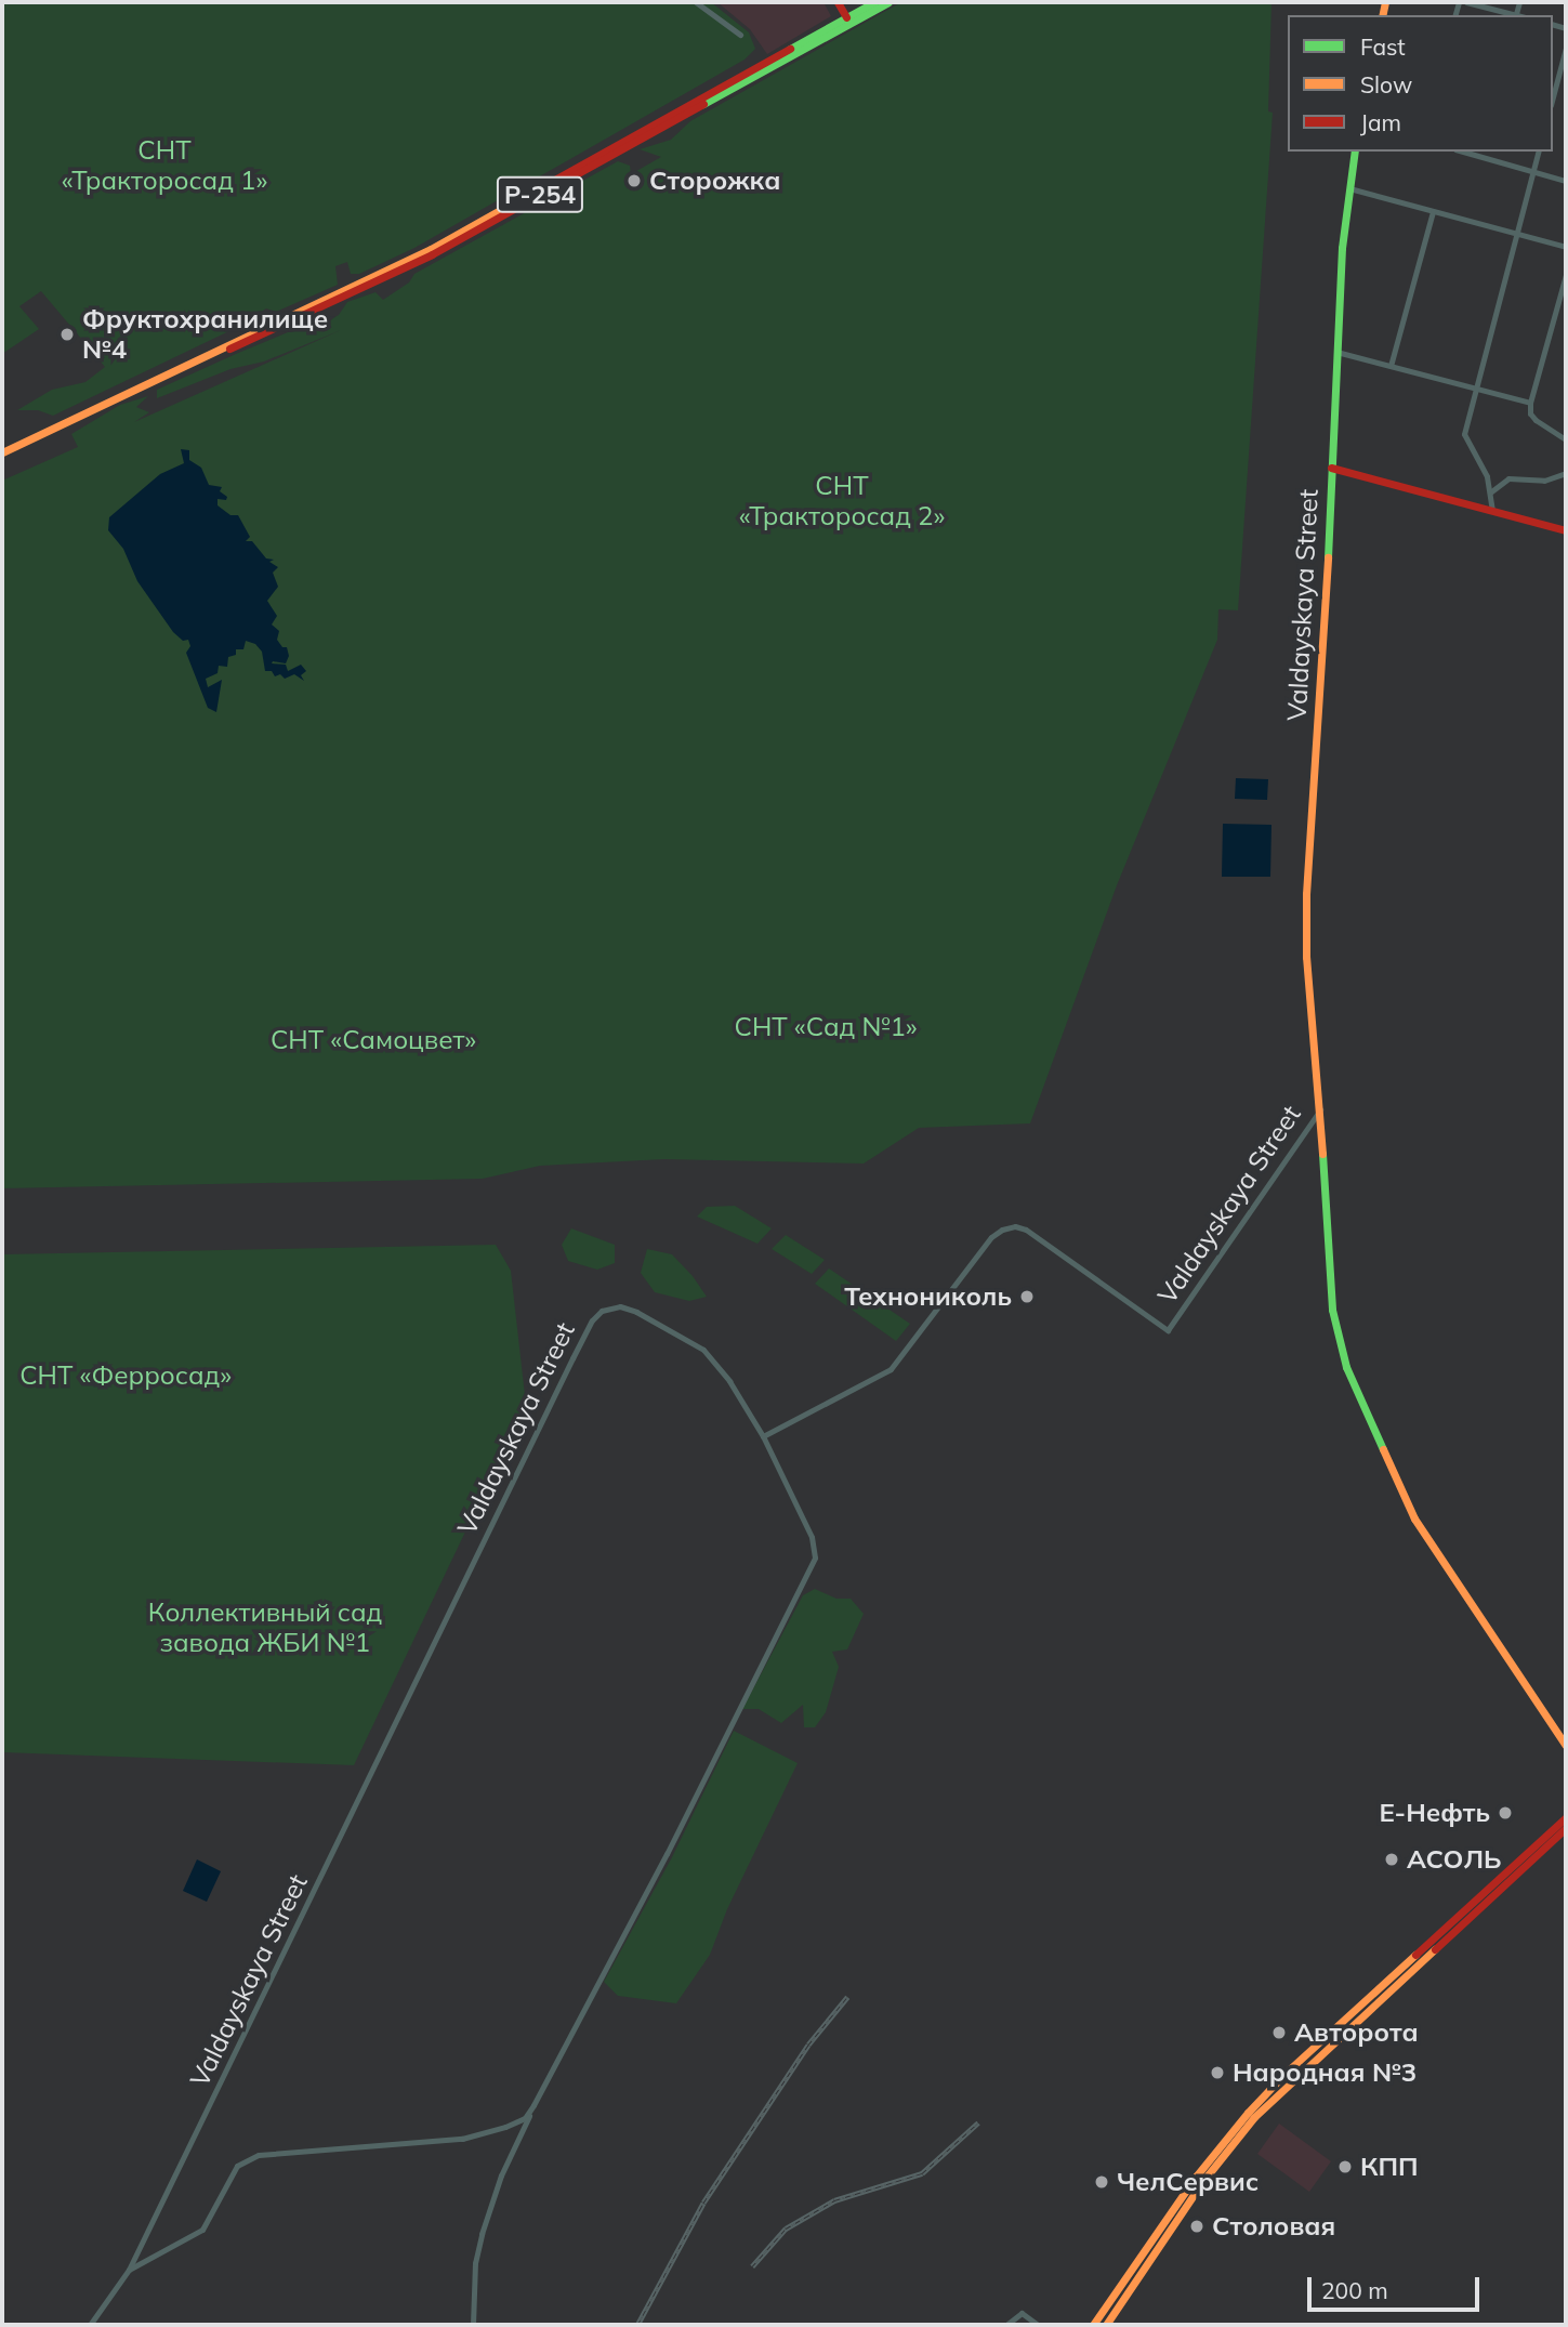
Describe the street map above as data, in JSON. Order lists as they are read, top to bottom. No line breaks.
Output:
{"streets":{"main road":["Р-254","Valdayskaya Street"]},"parks":["СНТ «Тракторосад 1»","СНТ «Тракторосад 2»","СНТ «Сад №1»","СНТ «Самоцвет»","СНТ «Ферросад»","Коллективный сад завода ЖБИ №1"],"places":["Сторожка","Фруктохранилище №4","Технониколь","E-Нефть","АСОЛЬ","Авторота","Народная №3","КПП","ЧелСервис","Столовая"],"legend":["Fast","Slow","Jam"],"scale_bar":"200 m"}
